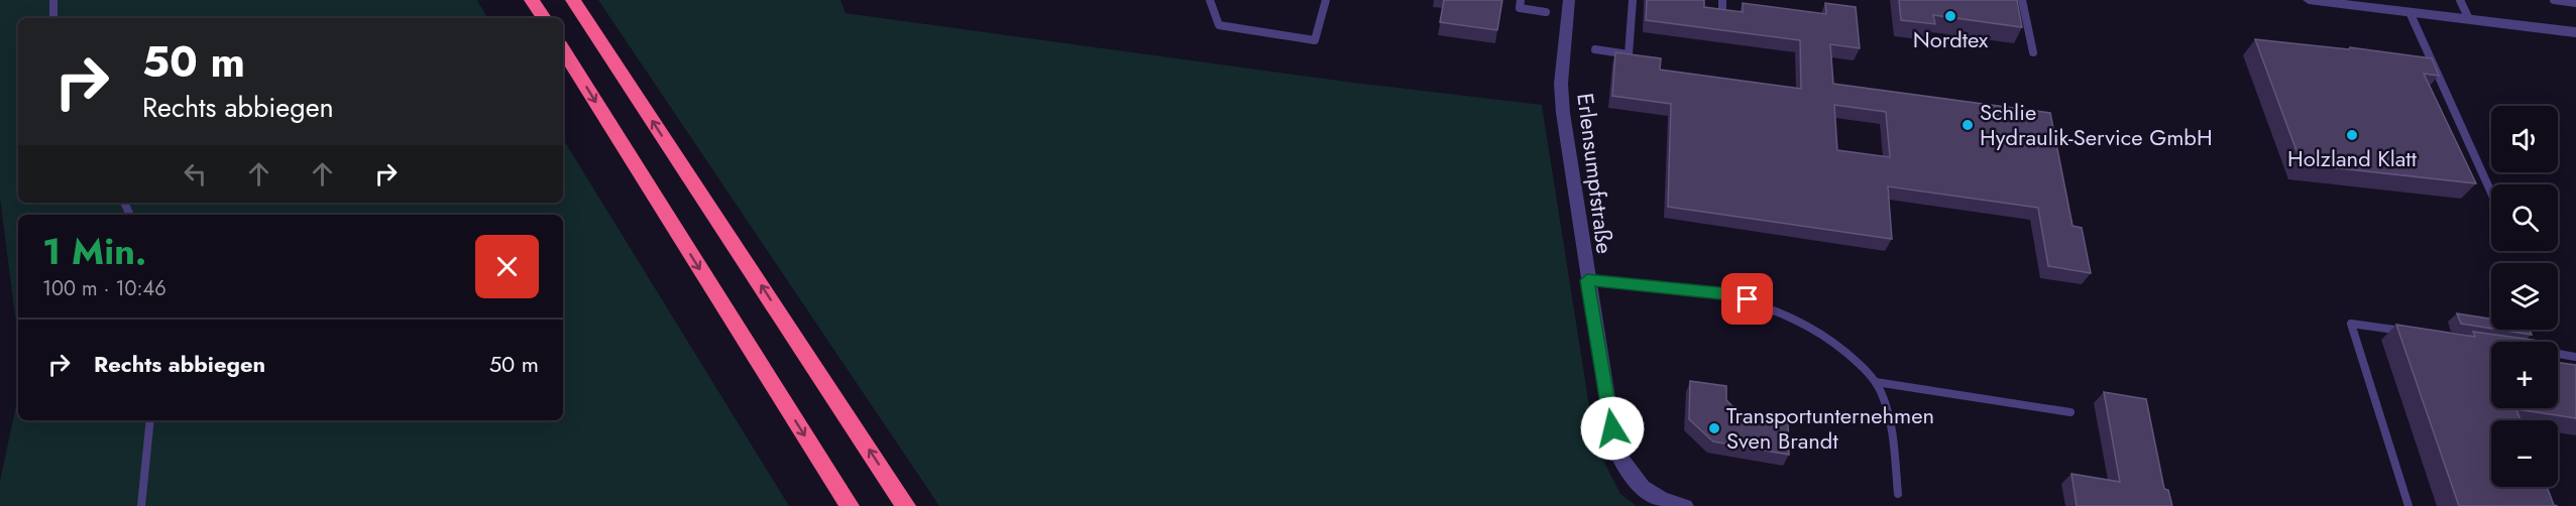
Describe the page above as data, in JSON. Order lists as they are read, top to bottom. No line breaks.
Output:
{"streets":{"street":["Erlensumpfstraße"]},"places":["Nordtex","Schlie Hydraulik-Service GmbH","Holzland Klatt","Transportunternehmen Sven Brandt"],"page":{"turn":["50 m","Rechts abbiegen"],"map_buttons":["+","−"],"heading":["1 Min.","100 m · 10:46"],"list":[{"name":"Rechts abbiegen","value":"50 m"}]}}
